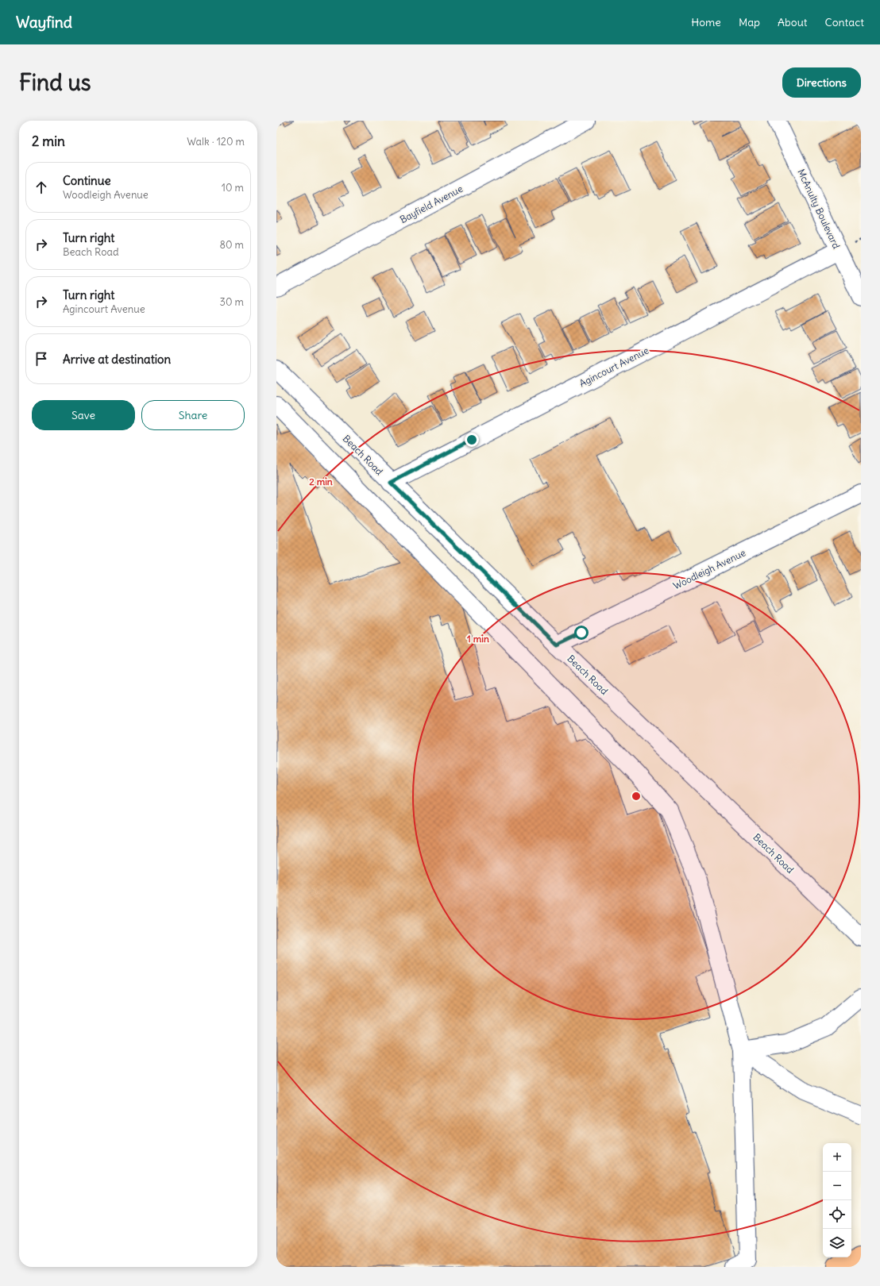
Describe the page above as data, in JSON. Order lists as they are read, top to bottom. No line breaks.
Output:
{"streets":{"street":["Bayfield Avenue","McAnulty Boulevard","Agincourt Avenue","Beach Road","Woodleigh Avenue"]},"crossings":[["McAnulty Boulevard","Agincourt Avenue"],["Agincourt Avenue","Beach Road"],["Beach Road","Woodleigh Avenue"]],"page":{"header":"Wayfind","nav":["Home","Map","About","Contact"],"buttons":["Directions",["Save","Share"]],"title":"Find us","heading":["2 min","Walk · 120 m"],"list":[["Continue","Woodleigh Avenue","10 m"],["Turn right","Beach Road","80 m"],["Turn right","Agincourt Avenue","30 m"],"Arrive at destination"],"map_buttons":["+","−"]},"rings":["2 min","1 min"]}
